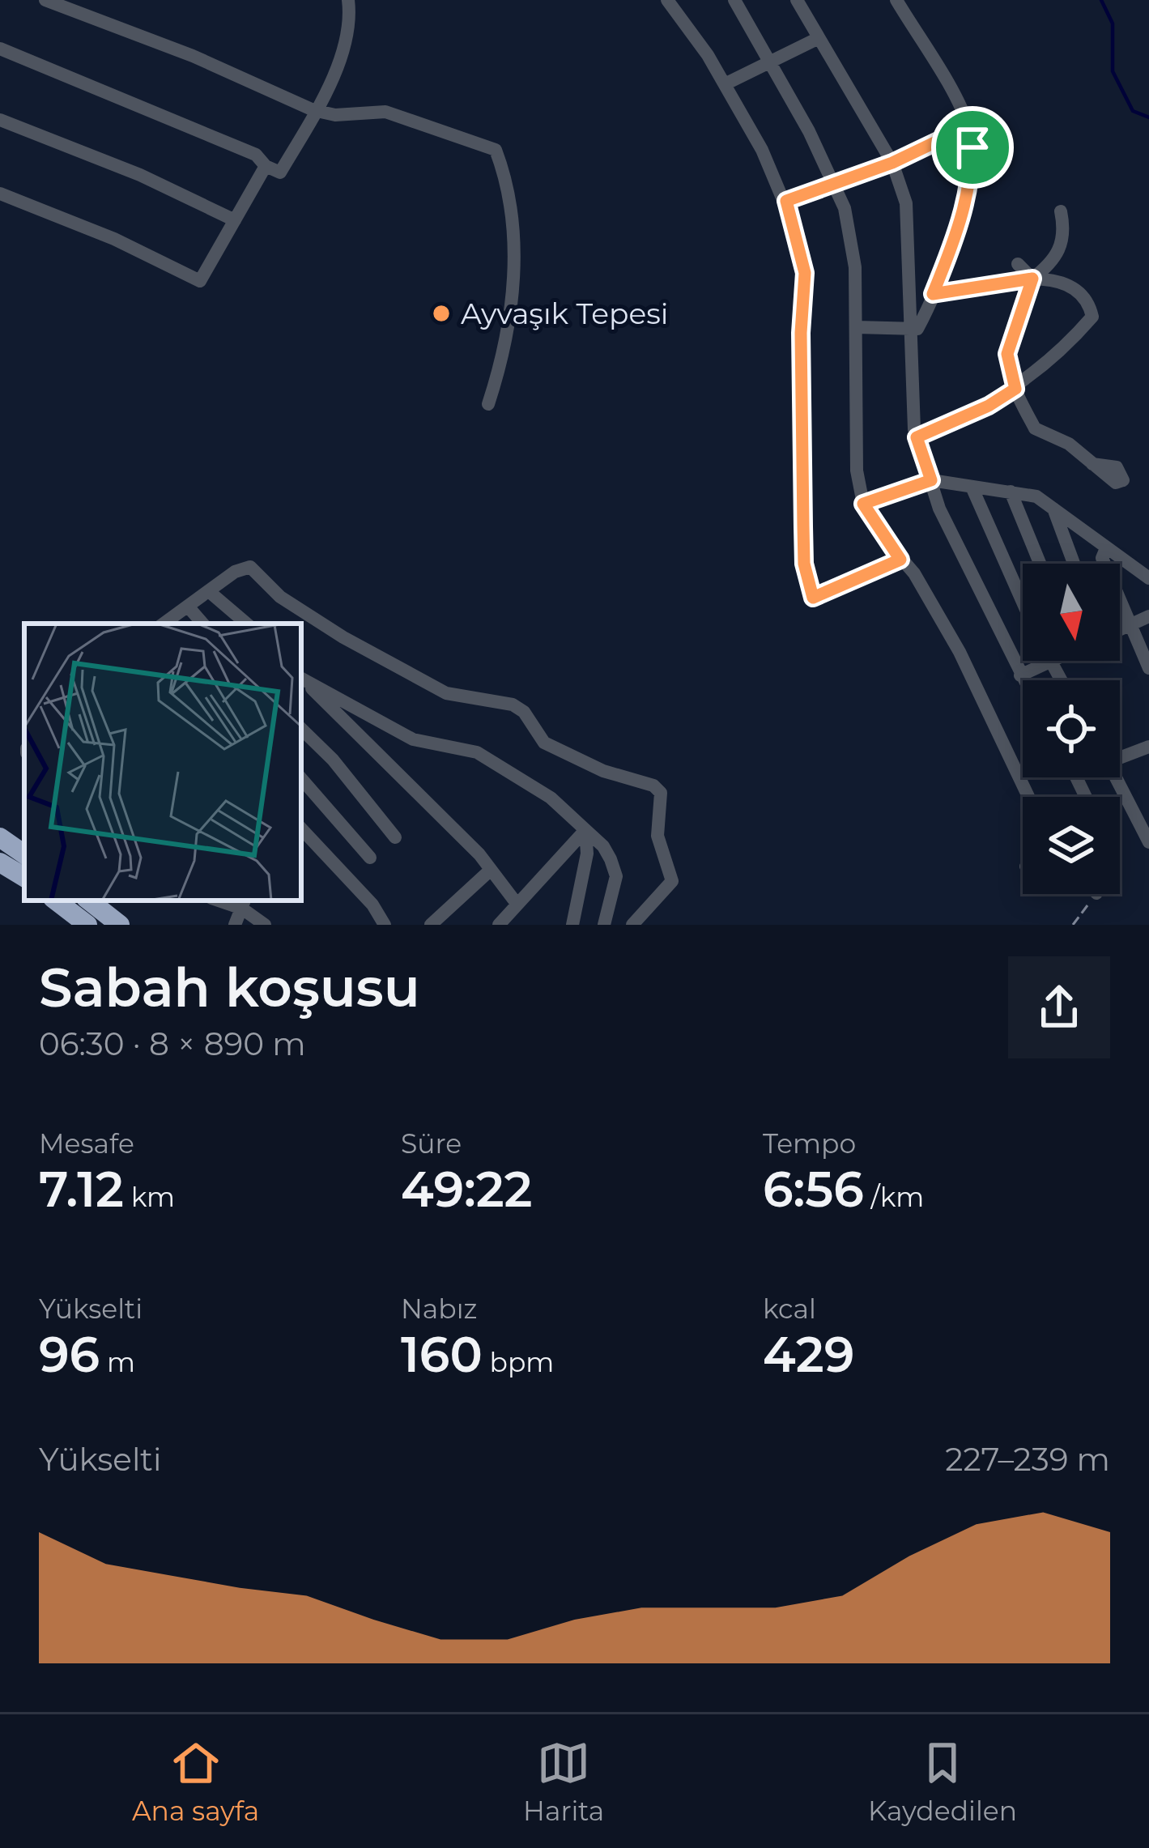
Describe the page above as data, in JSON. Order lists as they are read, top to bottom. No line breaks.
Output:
{"places":["Ayvaşık Tepesi"],"north":"bottom","page":{"heading":["Sabah koşusu","06:30 · 8 × 890 m"],"stats":[["Mesafe","7.12 km"],["Süre","49:22"],["Tempo","6:56 /km"],["Yükselti","96 m"],["Nabız","160 bpm"],["kcal","429"]],"chart":["Yükselti","227–239 m"],"tabs":["Ana sayfa","Harita","Kaydedilen"]}}
